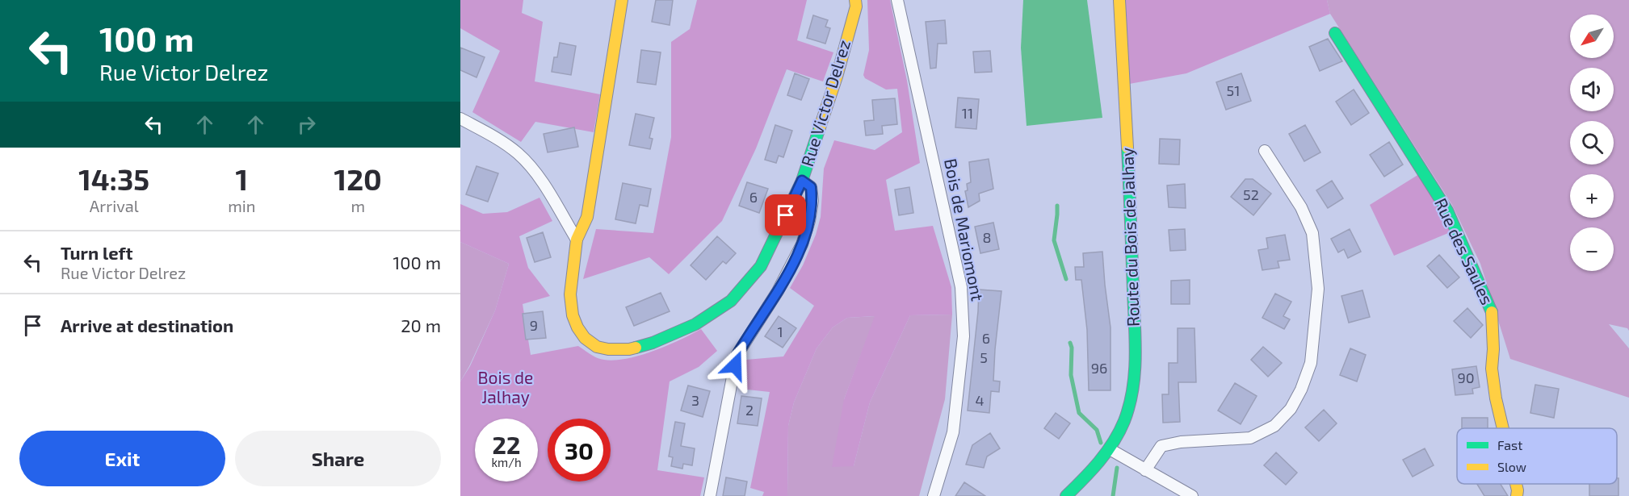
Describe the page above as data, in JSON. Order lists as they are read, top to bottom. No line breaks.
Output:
{"streets":{"street":["Rue Victor Delrez","Bois de Mariomont","Route du Bois de Jalhay","Rue des Saules"]},"parks":["Bois de Jalhay"],"house_numbers":["51","11","52","6","8","9","1","6","5","96","90","3","4","2"],"legend":["Fast","Slow"],"north":"bottom left","page":{"turn":["100 m","Rue Victor Delrez"],"map_buttons":["+","−"],"eta":["14:35","Arrival","1","min","120","m"],"list":[{"name":"Turn left","note":"Rue Victor Delrez","value":"100 m"},{"name":"Arrive at destination","value":"20 m"}],"speed":"22 km/h","limit":"30","buttons":["Exit","Share"]}}
